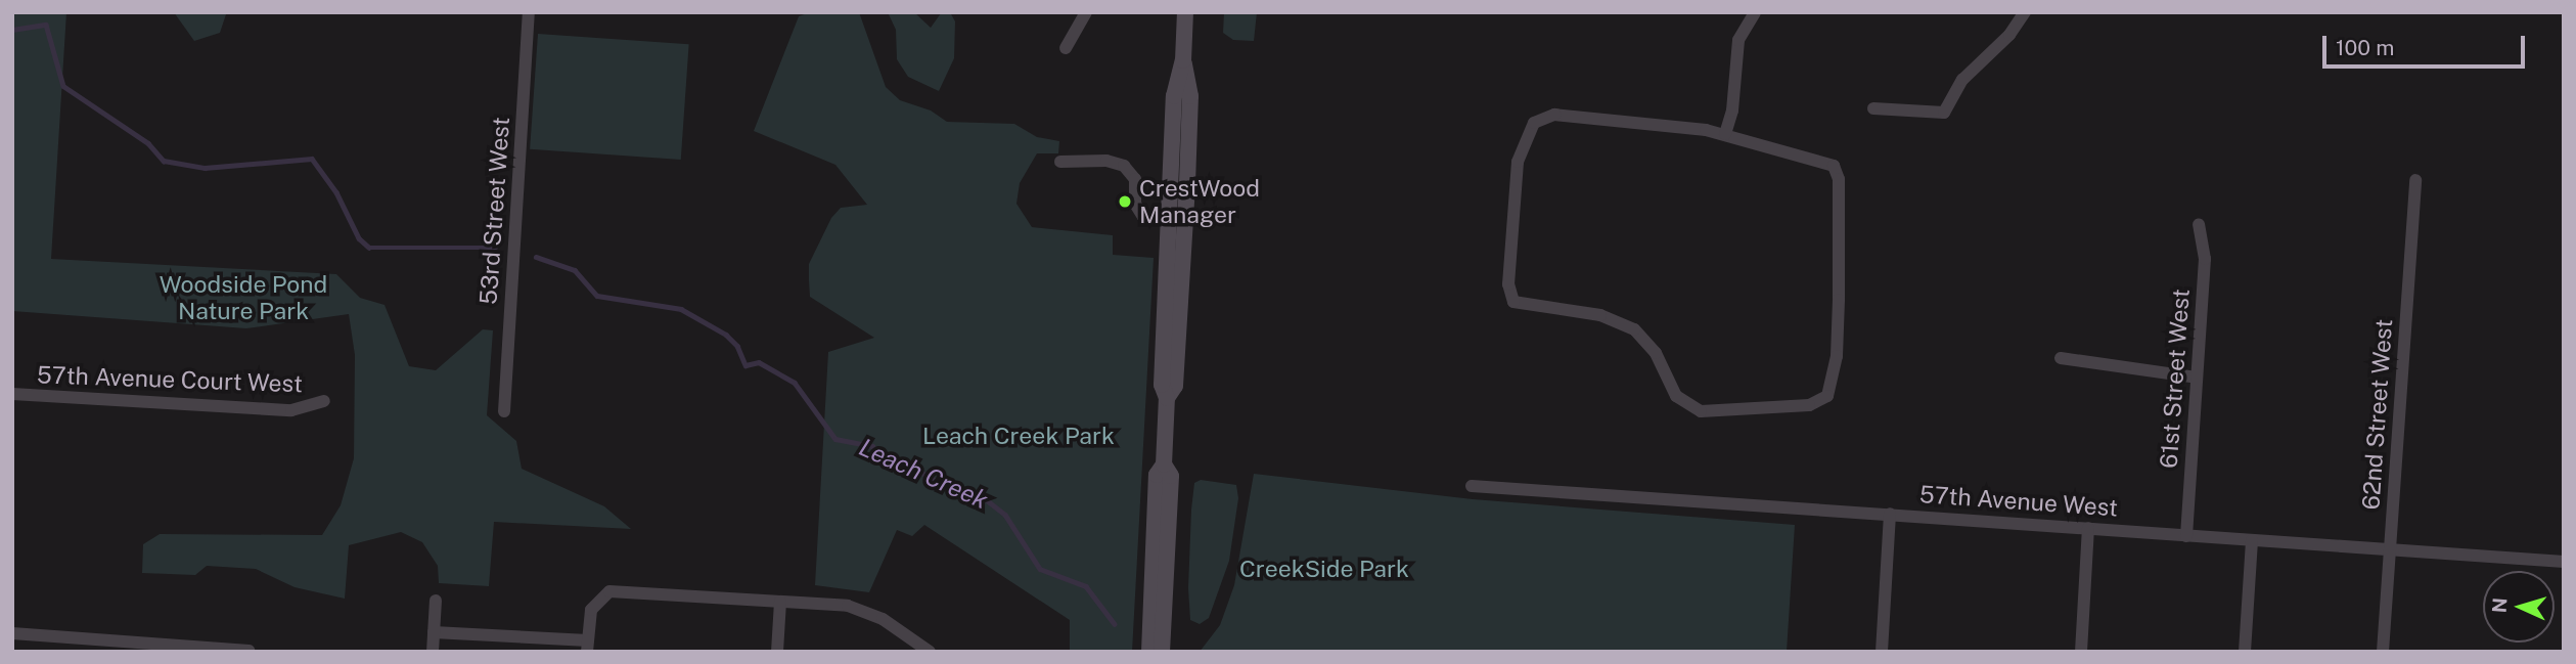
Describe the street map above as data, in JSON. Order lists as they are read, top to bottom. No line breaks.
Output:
{"streets":{"street":["53rd Street West","61st Street West","57th Avenue Court West","62nd Street West","57th Avenue West"]},"crossings":[["61st Street West","57th Avenue West"],["62nd Street West","57th Avenue West"]],"water":["Leach Creek"],"parks":["Woodside Pond Nature Park","Leach Creek Park","CreekSide Park"],"places":["CrestWood Manager"],"scale_bar":"100 m","north":"left"}
